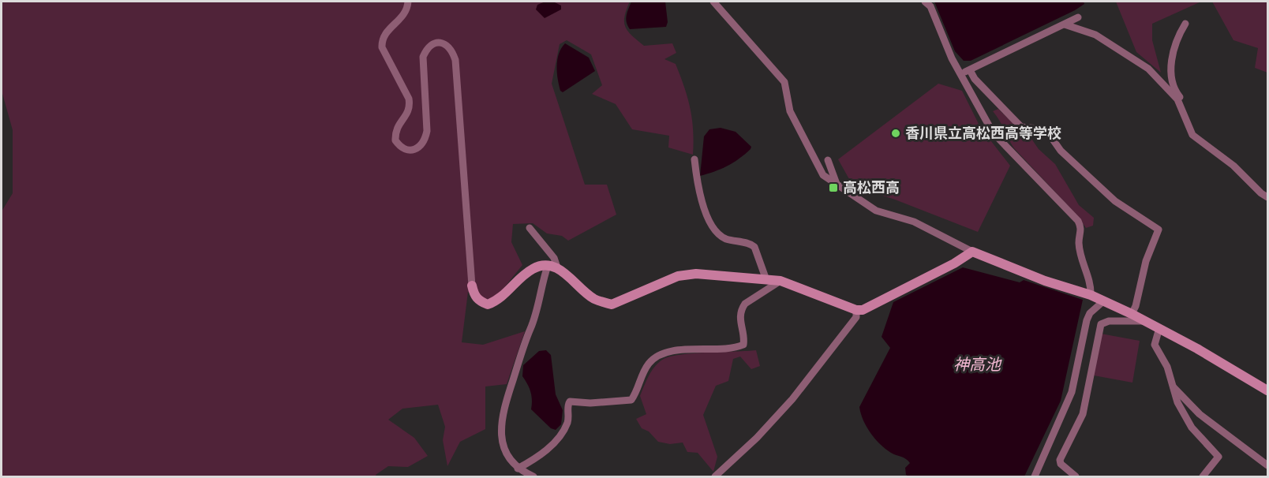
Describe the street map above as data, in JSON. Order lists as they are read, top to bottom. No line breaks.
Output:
{"water":["神高池"],"places":{"other":["香川県立高松西高等学校"],"transit":["高松西高"]}}
